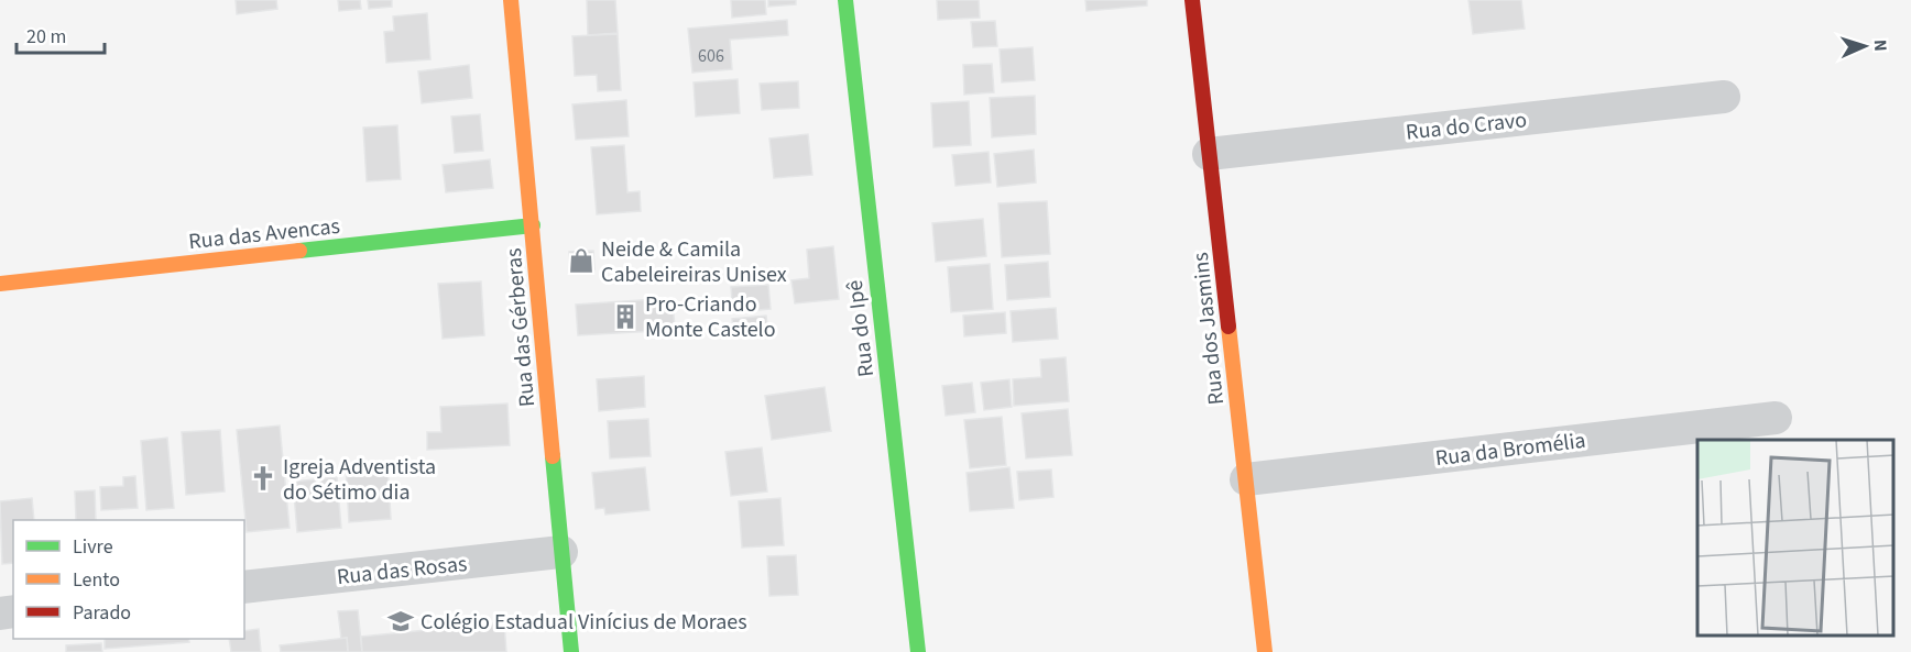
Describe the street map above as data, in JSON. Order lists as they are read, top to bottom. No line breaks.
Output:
{"streets":{"street":["Rua do Cravo","Rua das Avencas","Rua das Gérberas","Rua do Ipê","Rua dos Jasmins","Rua da Bromélia","Rua das Rosas"]},"crossings":[["Rua do Cravo","Rua dos Jasmins"],["Rua das Avencas","Rua das Gérberas"],["Rua das Gérberas","Rua das Rosas"],["Rua dos Jasmins","Rua da Bromélia"]],"places":{"shop":["Neide & Camila Cabeleireiras Unisex"],"building":["Pro-Criando Monte Castelo"],"church":["Igreja Adventista do Sétimo dia"],"school or university":["Colégio Estadual Vinícius de Moraes"]},"house_numbers":["606"],"legend":["Livre","Lento","Parado"],"scale_bar":"20 m","north":"right"}
